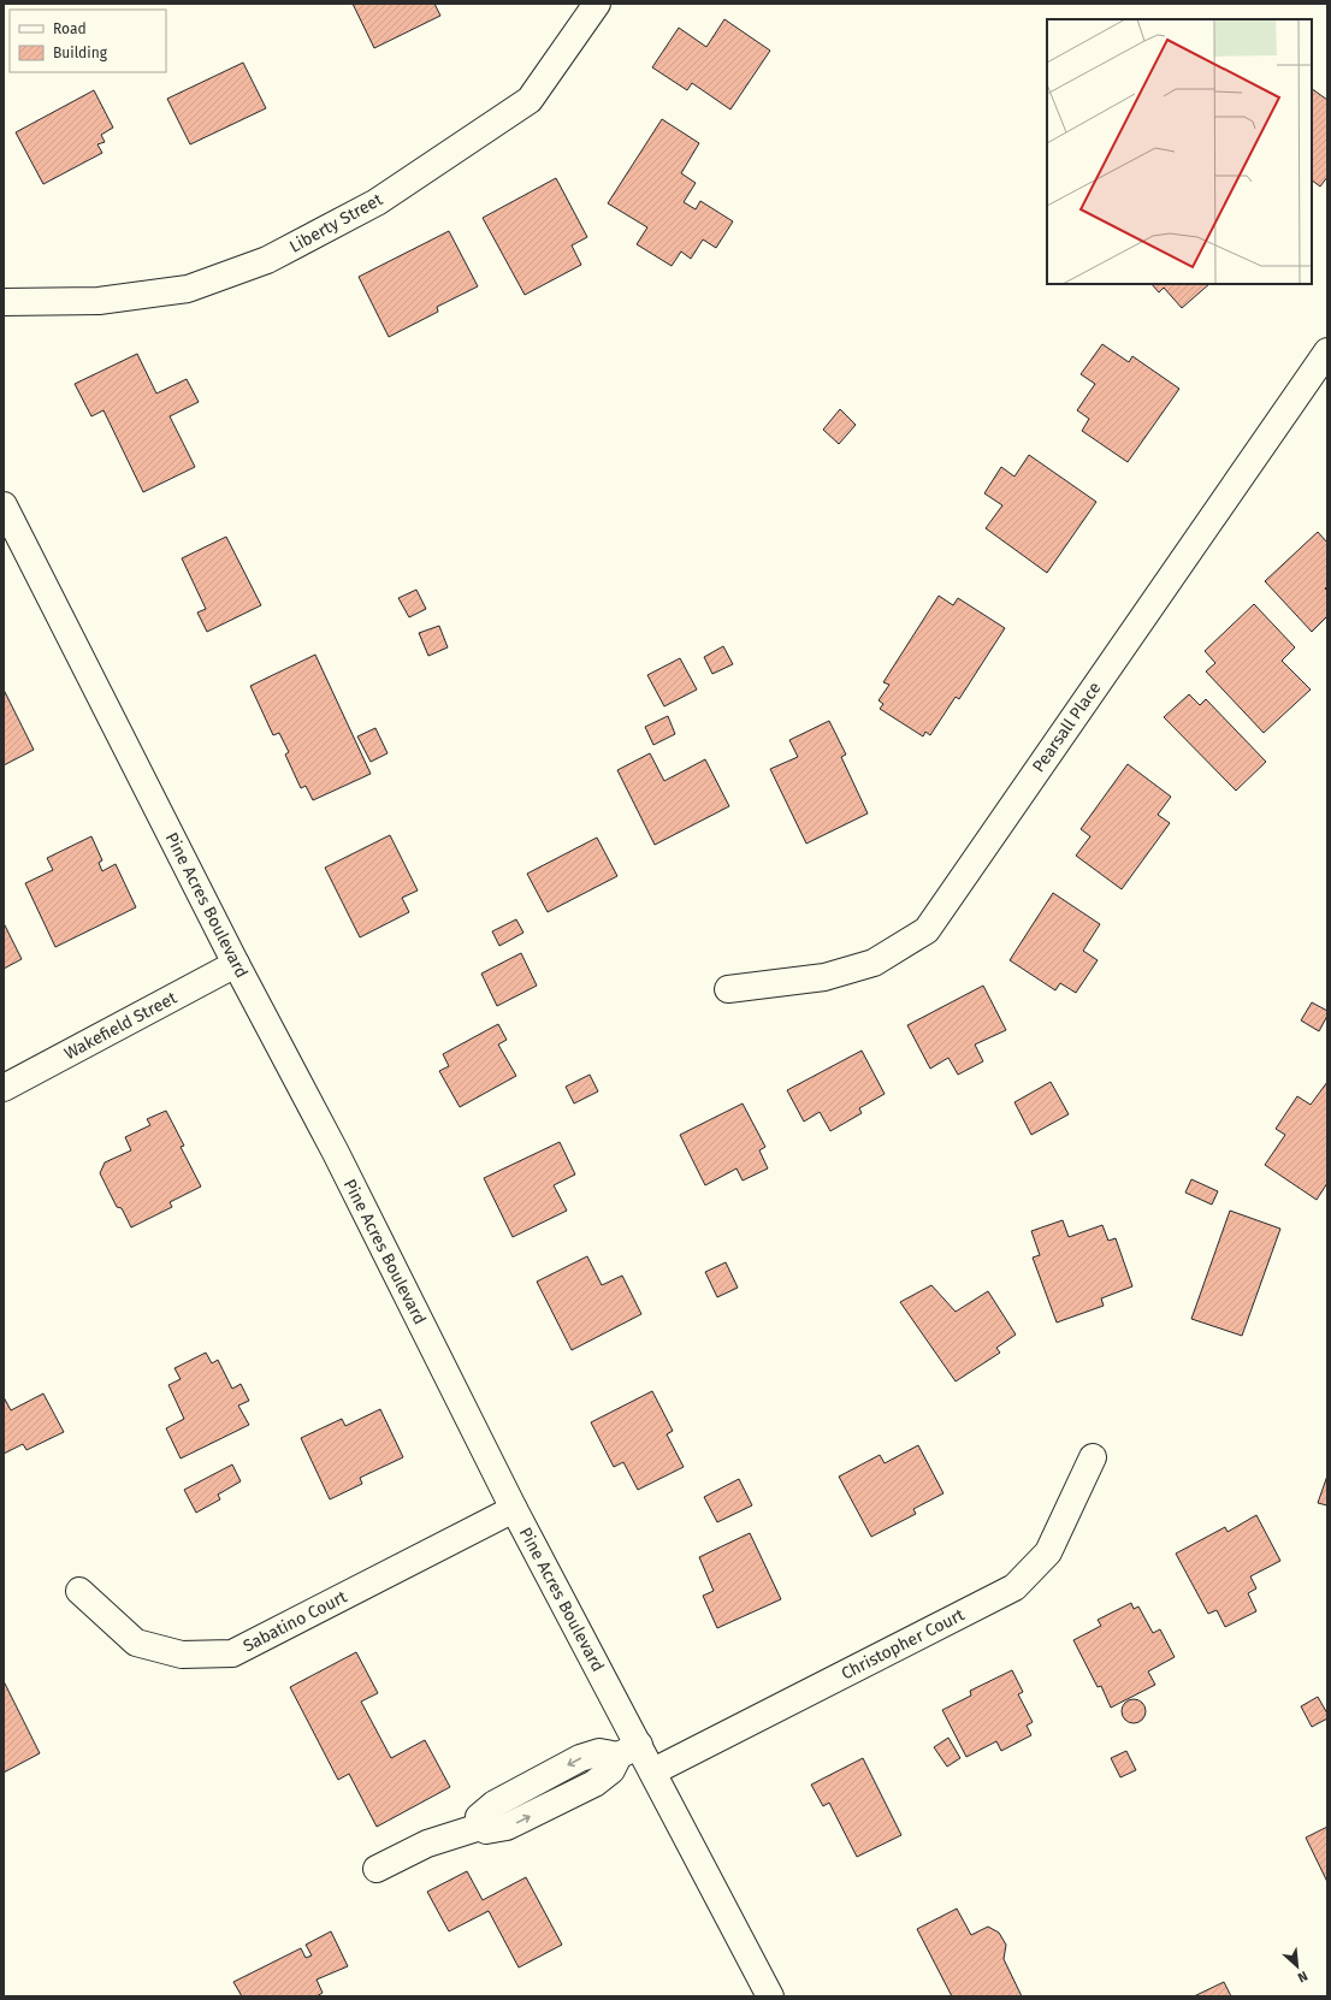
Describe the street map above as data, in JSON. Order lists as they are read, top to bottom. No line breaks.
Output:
{"streets":{"street":["Liberty Street","Pearsall Place","Pine Acres Boulevard","Wakefield Street","Sabatino Court","Christopher Court"]},"crossings":[["Pine Acres Boulevard","Wakefield Street"],["Pine Acres Boulevard","Sabatino Court"],["Pine Acres Boulevard","Christopher Court"]],"legend":["Road","Building"],"north":"bottom right"}
